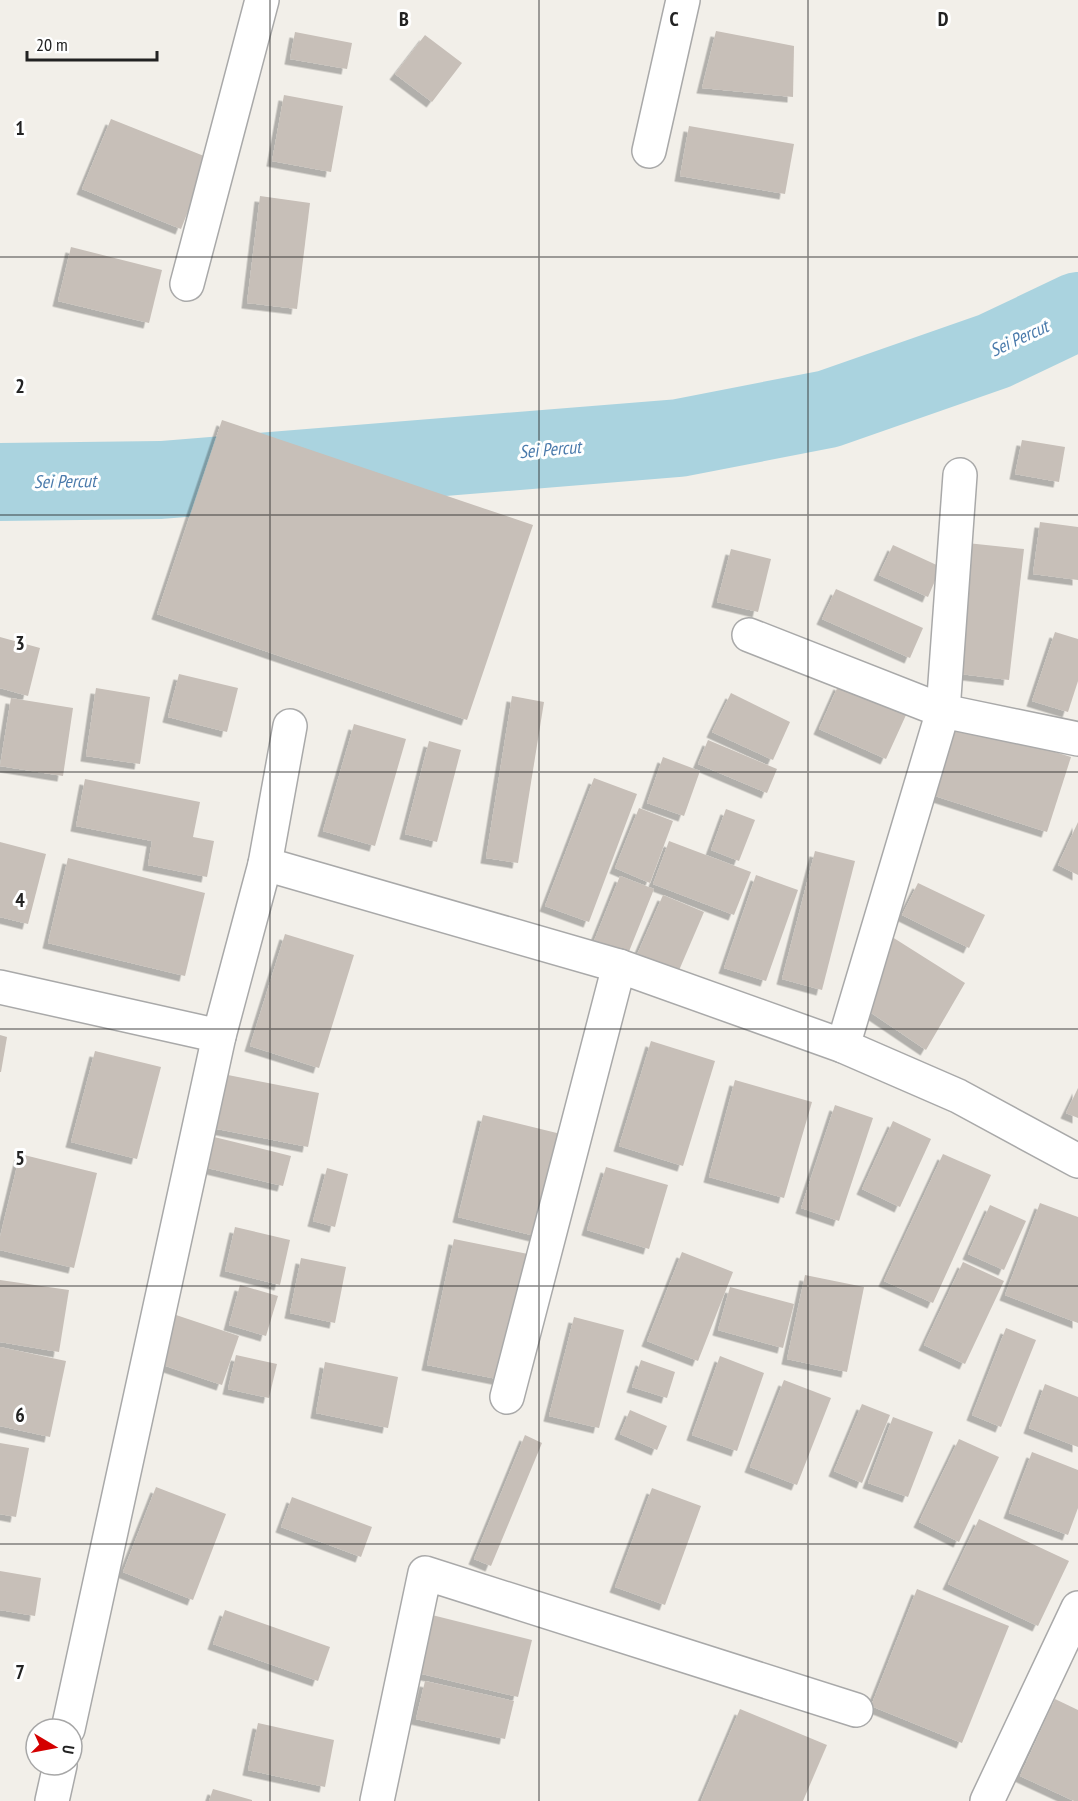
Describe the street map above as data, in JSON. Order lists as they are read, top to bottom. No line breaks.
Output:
{"water":["Sei Percut"],"scale_bar":"20 m","north":"right","grid":{"columns":["B","C","D"],"rows":["1","2","3","4","5","6","7"]}}
